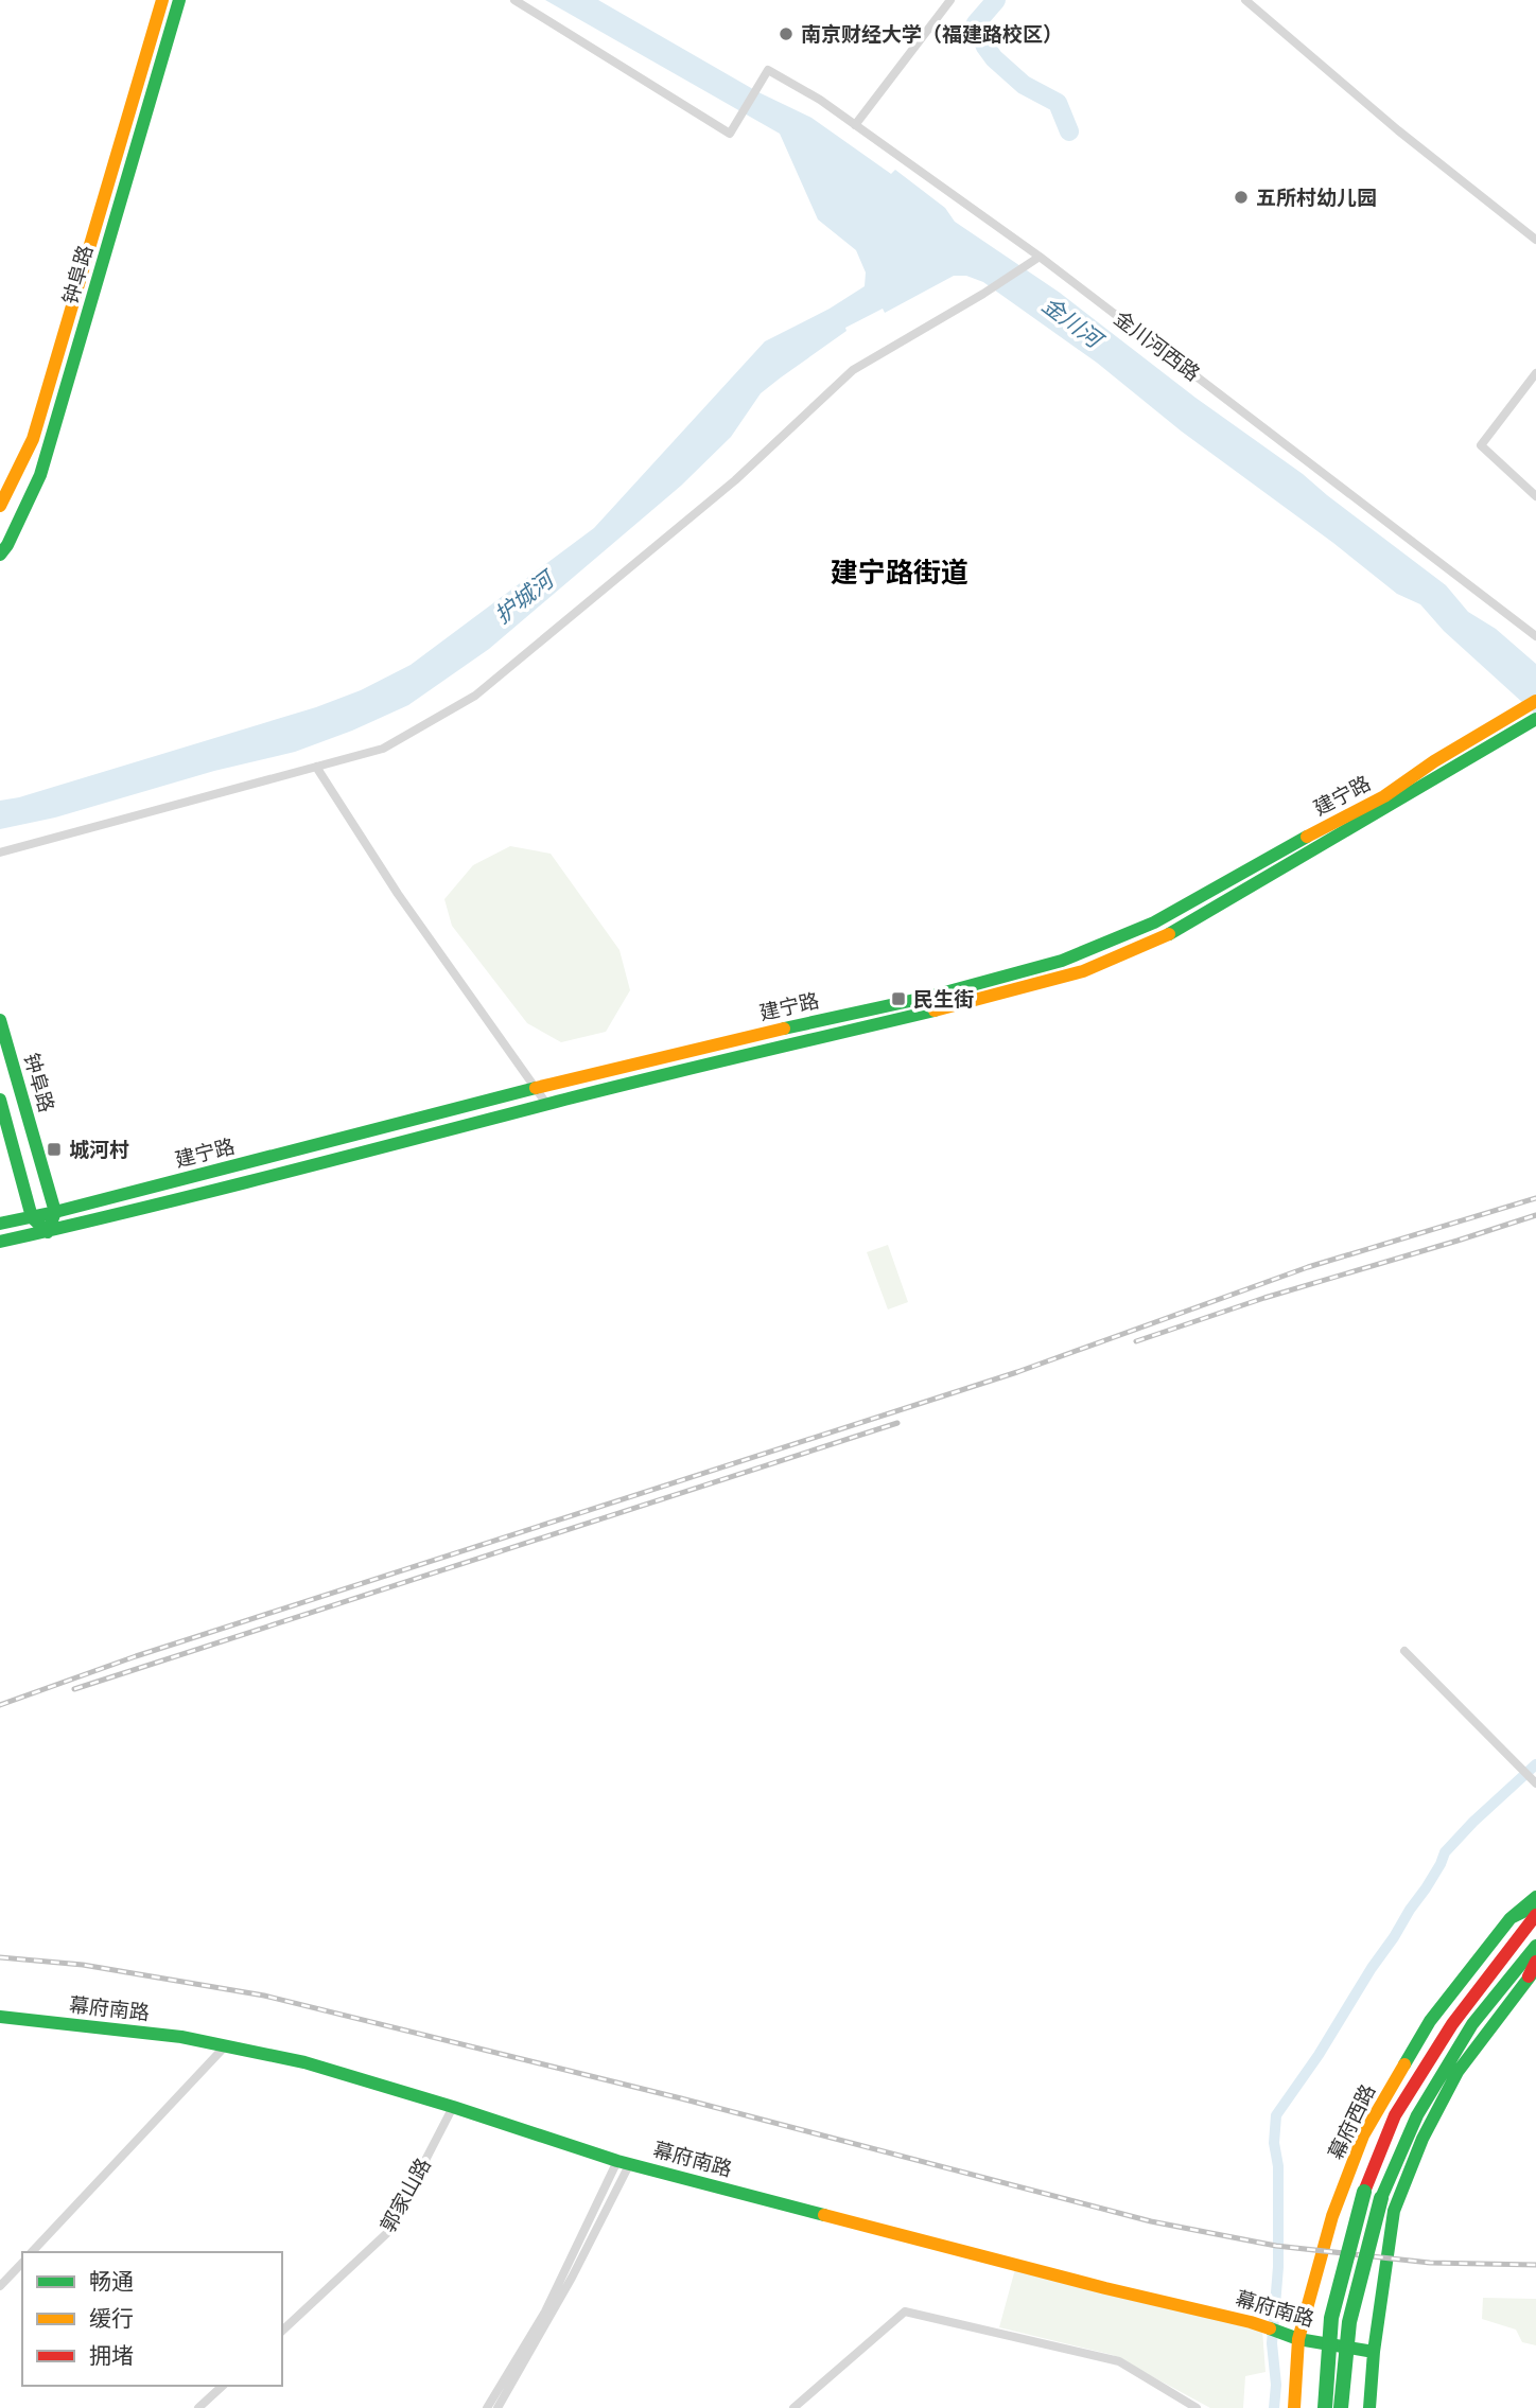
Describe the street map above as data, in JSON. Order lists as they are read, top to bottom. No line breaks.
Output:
{"streets":{"main road":["钟阜路","建宁路","幕府南路","幕府西路"],"street":["金川河西路","郭家山路"]},"crossings":[["钟阜路","建宁路"],["幕府南路","幕府西路"],["幕府南路","郭家山路"]],"districts":["建宁路街道"],"water":["金川河","护城河"],"places":{"other":["南京财经大学（福建路校区）","五所村幼儿园"],"transit":["民生街","城河村"]},"legend":["畅通","缓行","拥堵"]}
